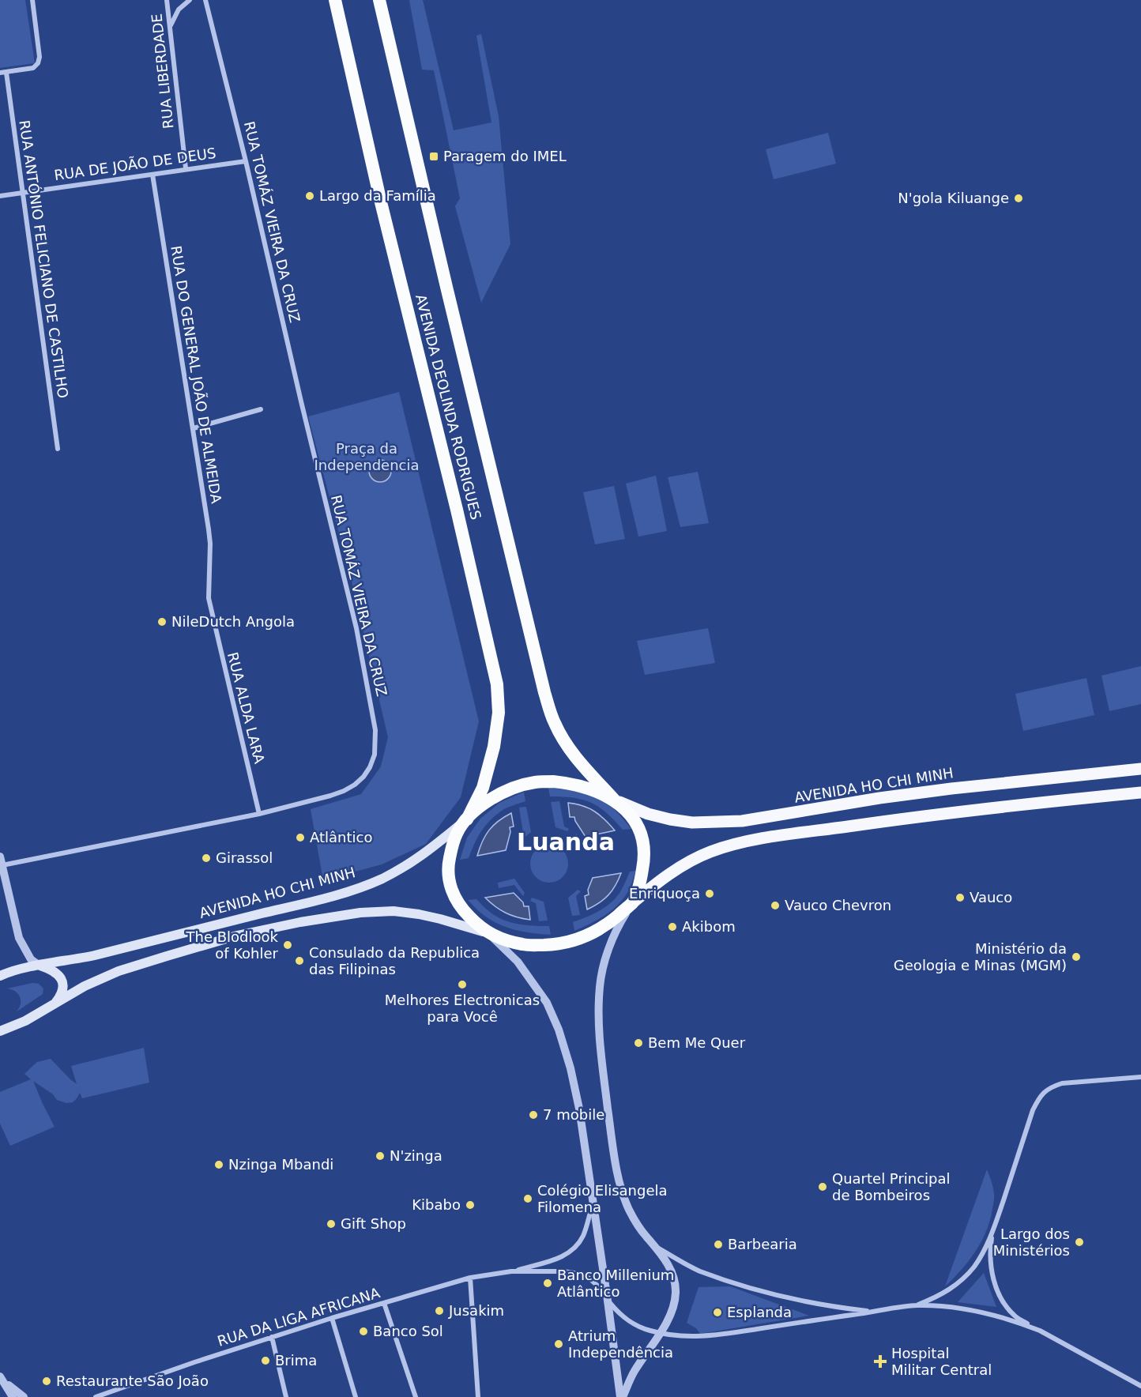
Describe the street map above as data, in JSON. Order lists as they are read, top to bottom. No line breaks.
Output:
{"streets":{"highway":["AVENIDA DEOLINDA RODRIGUES"],"main road":["AVENIDA HO CHI MINH"],"street":["RUA LIBERDADE","RUA DE JOÃO DE DEUS","RUA TOMÁZ VIEIRA DA CRUZ","RUA ANTÓNIO FELICIANO DE CASTILHO","RUA DO GENERAL JOÃO DE ALMEIDA","RUA ALDA LARA","RUA DA LIGA AFRICANA"]},"crossings":[["RUA LIBERDADE","RUA DE JOÃO DE DEUS"],["RUA DE JOÃO DE DEUS","RUA TOMÁZ VIEIRA DA CRUZ"],["RUA DE JOÃO DE DEUS","RUA ANTÓNIO FELICIANO DE CASTILHO"],["RUA DE JOÃO DE DEUS","RUA DO GENERAL JOÃO DE ALMEIDA"],["RUA TOMÁZ VIEIRA DA CRUZ","RUA ALDA LARA"],["RUA DO GENERAL JOÃO DE ALMEIDA","RUA ALDA LARA"],["AVENIDA DEOLINDA RODRIGUES","AVENIDA HO CHI MINH"]],"districts":["Luanda"],"parks":["Praça da Independencia"],"places":{"transit":["Paragem do IMEL"],"other":["Largo da Família","N'gola Kiluange","NileDutch Angola","Atlântico","Girassol","Enriquoça","Vauco","Vauco Chevron","Akibom","The Blodlook of Kohler","Ministério da Geologia e Minas (MGM)","Consulado da Republica das Filipinas","Melhores Electronicas para Você","Bem Me Quer","7 mobile","N'zinga","Nzinga Mbandi","Quartel Principal de Bombeiros","Colégio Elisangela Filomena","Kibabo","Gift Shop","Largo dos Ministérios","Barbearia","Banco Millenium Atlântico","Jusakim","Esplanda","Banco Sol","Atrium Independência","Brima","Restaurante São João"],"health":["Hospital Militar Central"]}}
